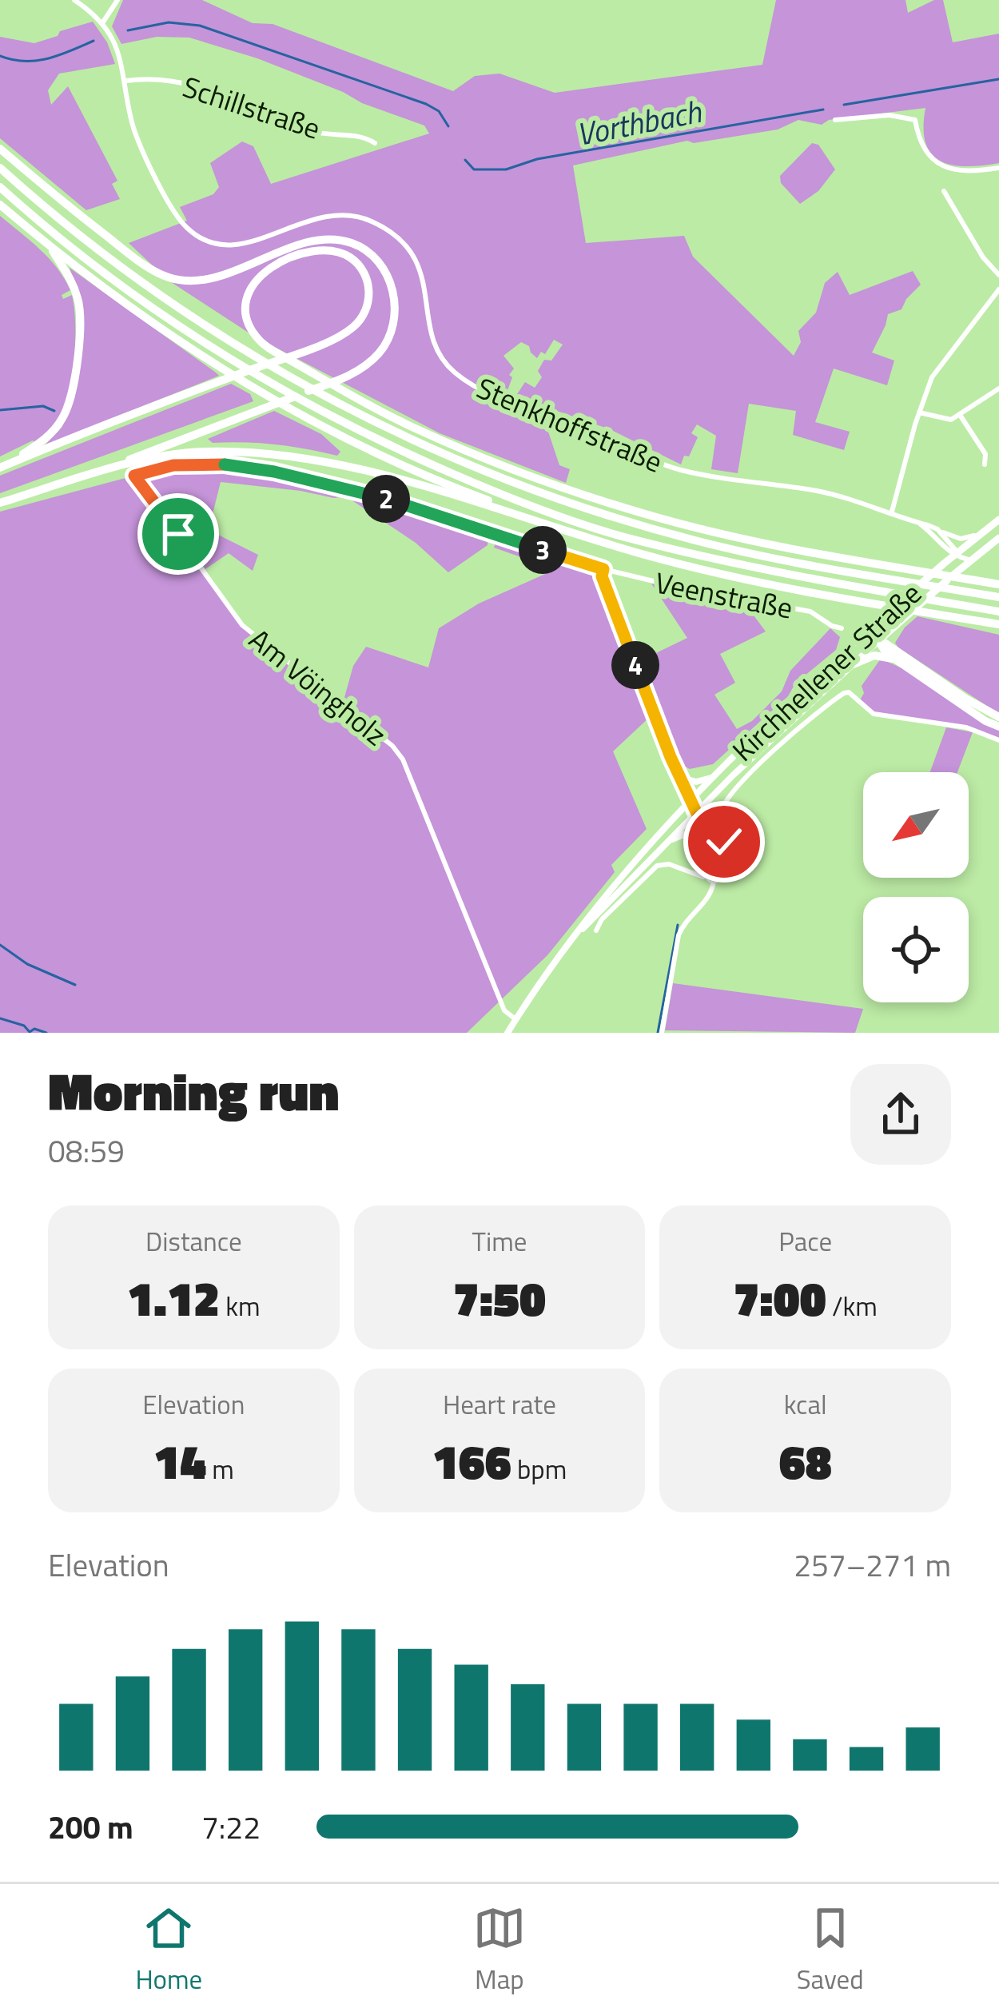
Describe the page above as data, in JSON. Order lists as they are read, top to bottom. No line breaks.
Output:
{"streets":{"main road":["Kirchhellener Straße"],"street":["Schillstraße","Stenkhoffstraße","Veenstraße","Am Vöingholz"]},"crossings":[["Schillstraße","Stenkhoffstraße"],["Stenkhoffstraße","Kirchhellener Straße"],["Veenstraße","Am Vöingholz"],["Kirchhellener Straße","Am Vöingholz"]],"water":["Vorthbach"],"north":"bottom left","page":{"pins":["2","3","4"],"heading":["Morning run","08:59"],"stats":[["Distance","1.12 km"],["Time","7:50"],["Pace","7:00 /km"],["Elevation","14 m"],["Heart rate","166 bpm"],["kcal","68"]],"chart":["Elevation","257–271 m"],"list":[{"name":"200 m","note":"7:22"}],"tabs":["Home","Map","Saved"]}}
